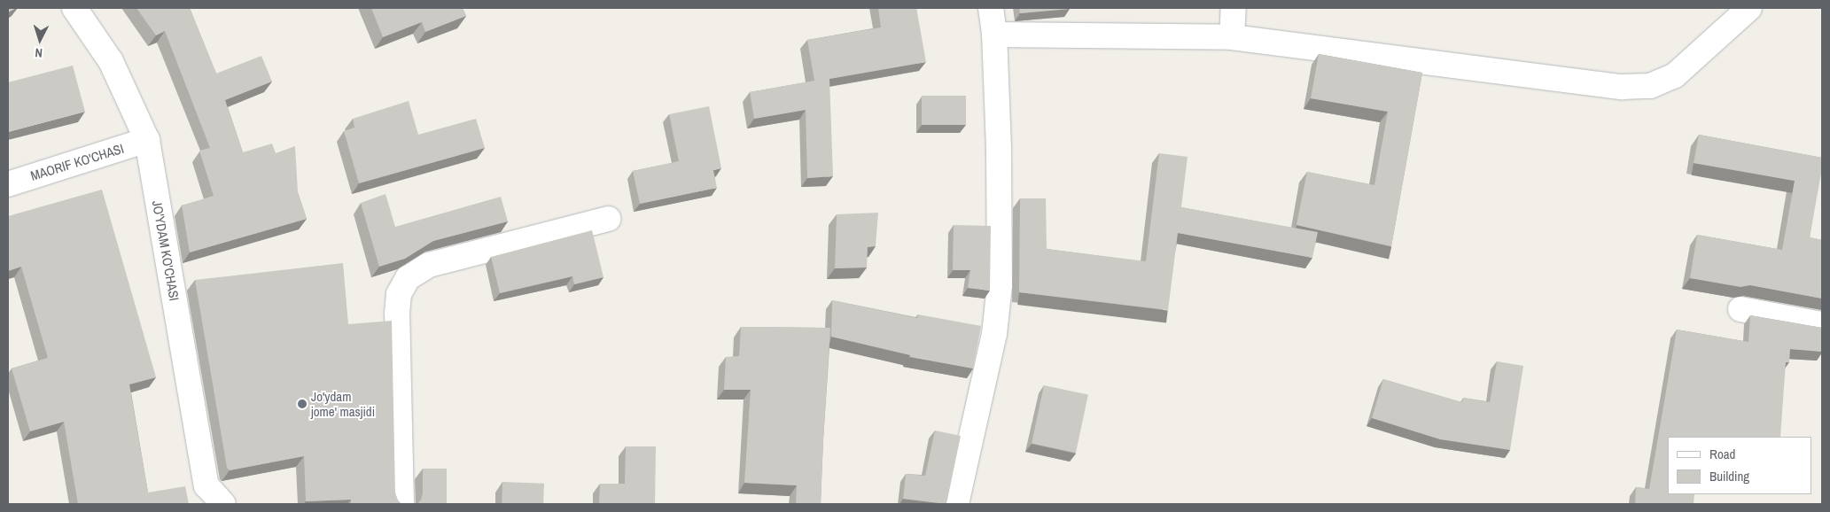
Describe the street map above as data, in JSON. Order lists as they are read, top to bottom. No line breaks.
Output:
{"streets":{"street":["MAORIF KO'CHASI","JO'YDAM KO'CHASI"]},"crossings":[["MAORIF KO'CHASI","JO'YDAM KO'CHASI"]],"places":["Jo'ydam jome' masjidi"],"legend":["Road","Building"],"north":"bottom"}
